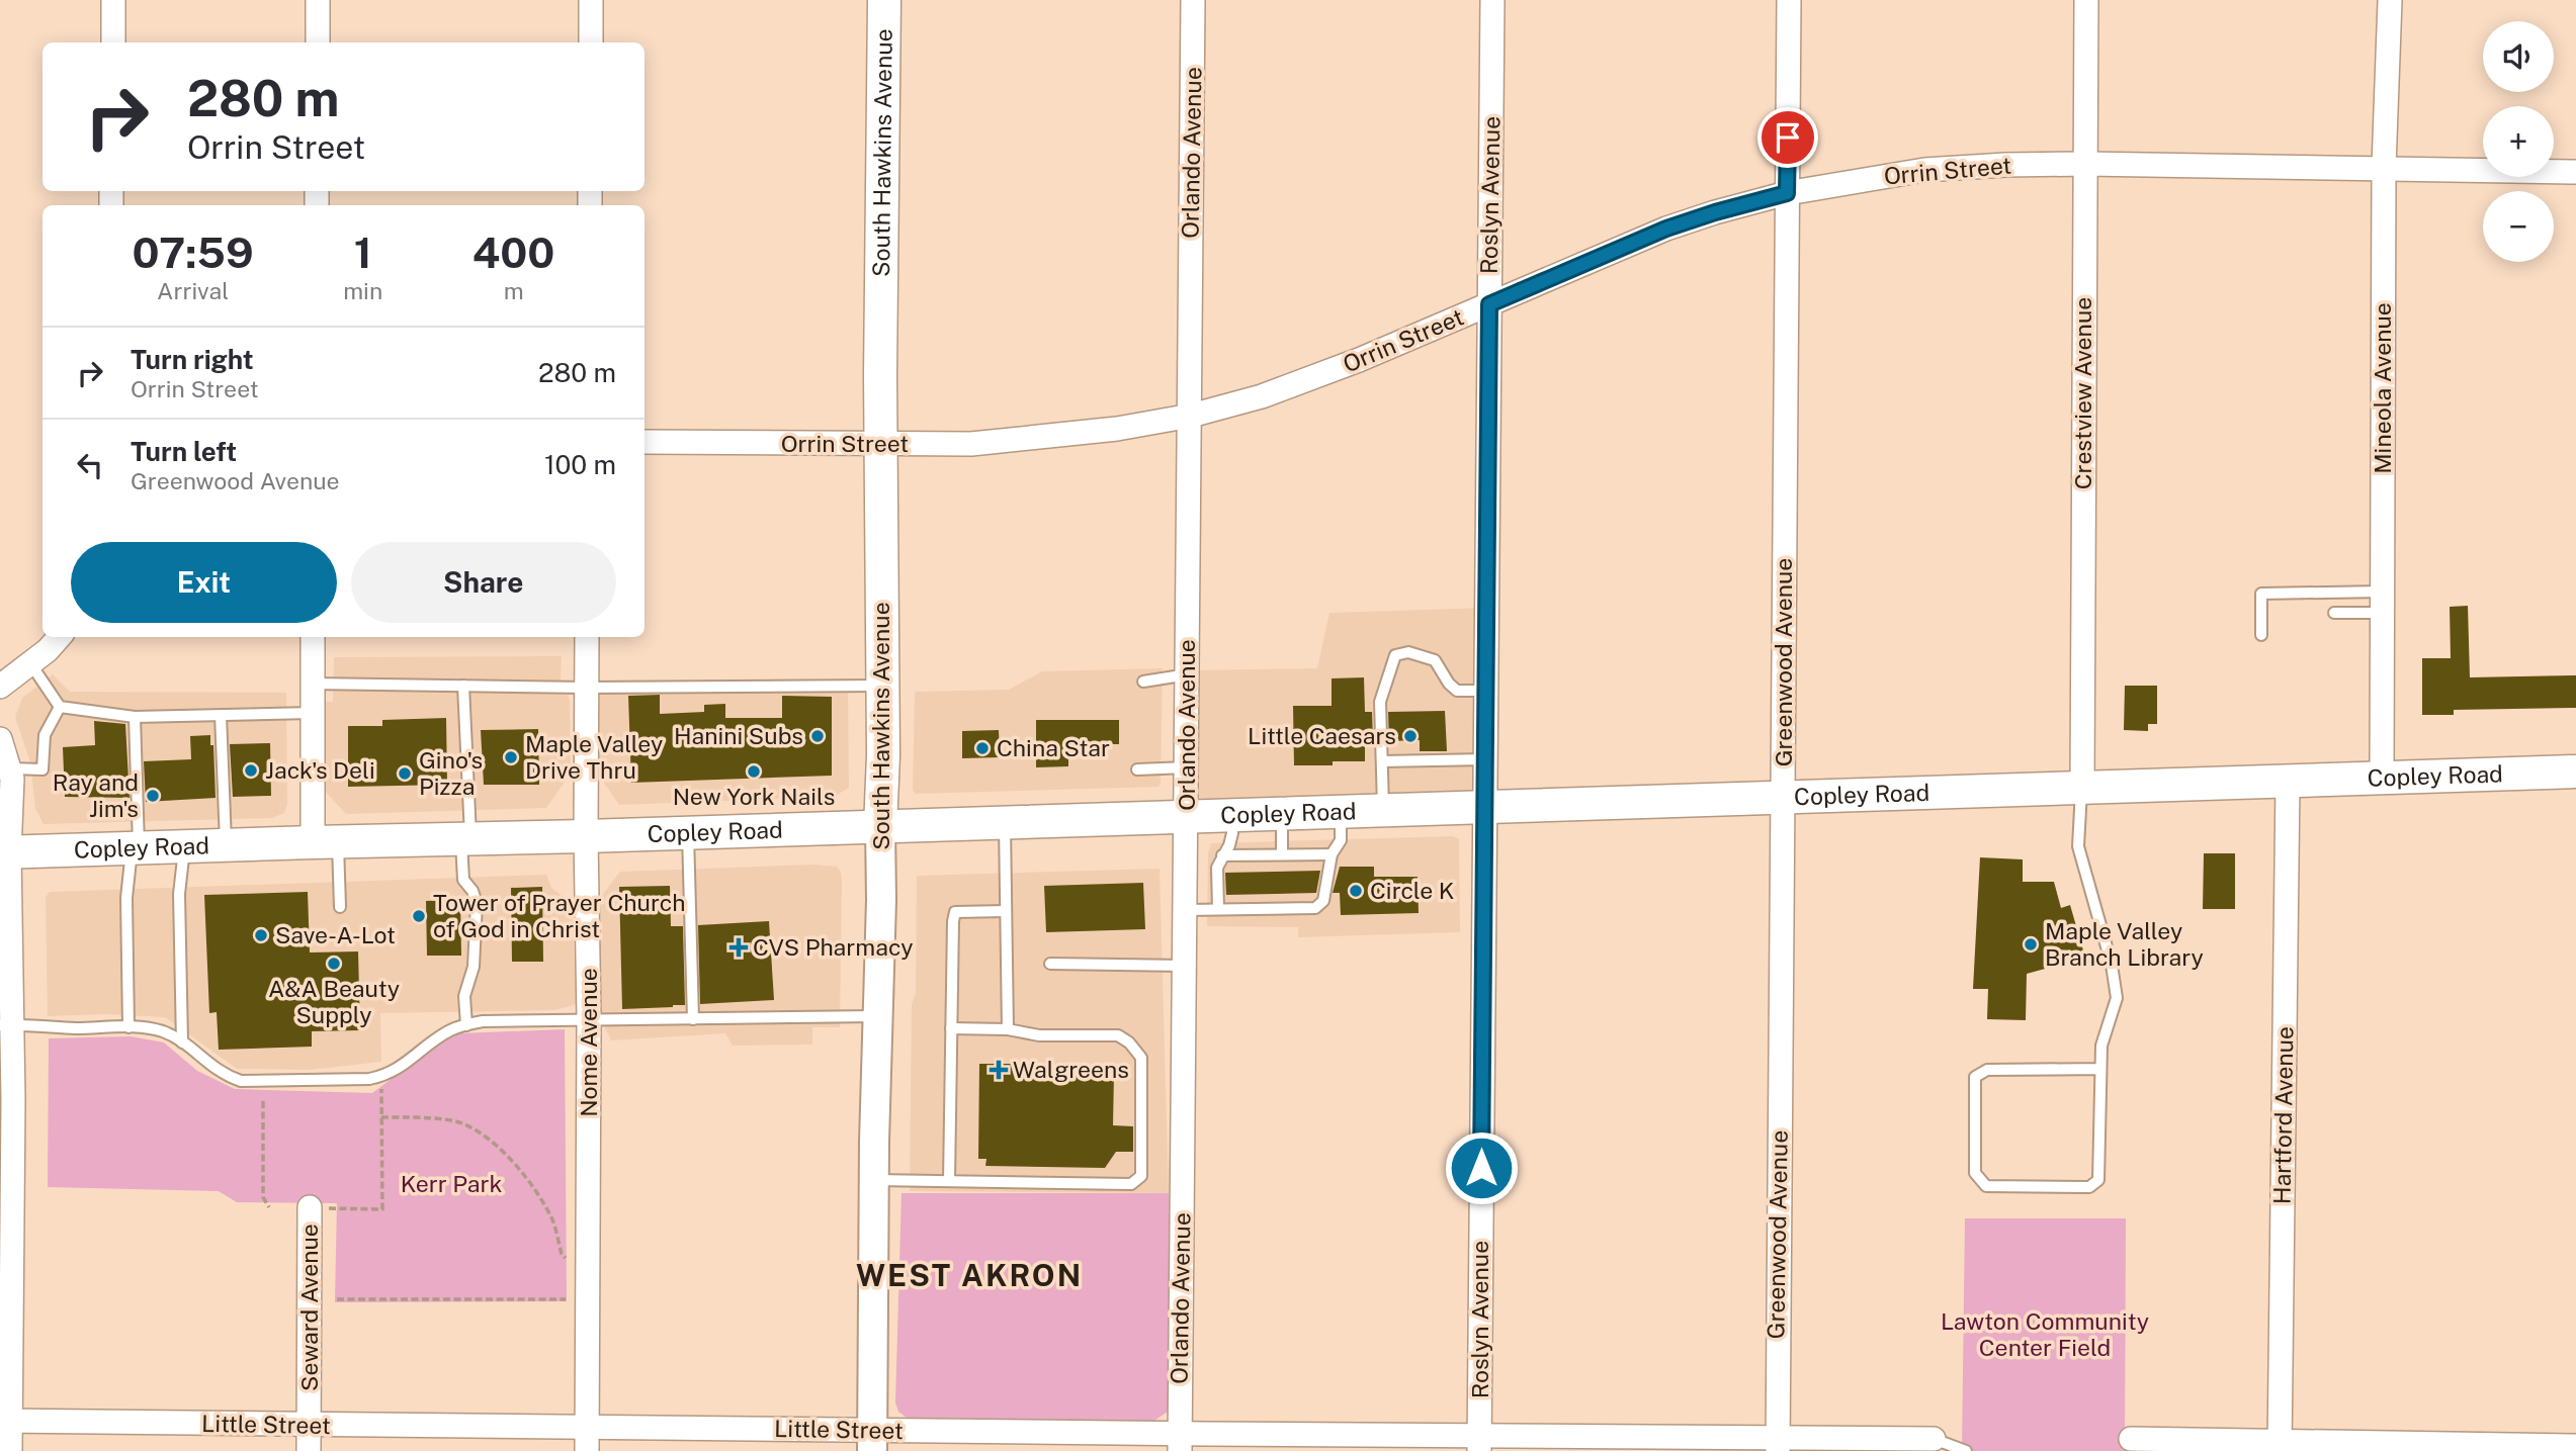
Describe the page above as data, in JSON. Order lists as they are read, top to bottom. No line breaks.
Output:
{"streets":{"main road":["South Hawkins Avenue","Copley Road"],"street":["Orlando Avenue","Orrin Street","Roslyn Avenue","Mineola Avenue","Crestview Avenue","Greenwood Avenue","Nome Avenue","Hartford Avenue","Seward Avenue","Little Street"]},"crossings":[["South Hawkins Avenue","Orrin Street"],["South Hawkins Avenue","Copley Road"],["South Hawkins Avenue","Little Street"],["Orlando Avenue","Orrin Street"],["Orlando Avenue","Copley Road"],["Orlando Avenue","Little Street"],["Orrin Street","Roslyn Avenue"],["Orrin Street","Mineola Avenue"],["Orrin Street","Crestview Avenue"],["Orrin Street","Greenwood Avenue"],["Roslyn Avenue","Copley Road"],["Roslyn Avenue","Little Street"],["Mineola Avenue","Copley Road"],["Crestview Avenue","Copley Road"],["Greenwood Avenue","Copley Road"],["Greenwood Avenue","Little Street"],["Copley Road","Nome Avenue"],["Copley Road","Hartford Avenue"],["Nome Avenue","Little Street"],["Seward Avenue","Little Street"]],"districts":["WEST AKRON"],"parks":["Kerr Park","Lawton Community Center Field"],"places":{"other":["Hanini Subs","Little Caesars","China Star","Maple Valley Drive Thru","Jack's Deli","New York Nails","Gino's Pizza","Ray and Jim's","Circle K","Tower of Prayer Church of God in Christ","Save-A-Lot","Maple Valley Branch Library","A&A Beauty Supply"],"health":["CVS Pharmacy","Walgreens"]},"page":{"map_buttons":["+","−"],"turn":["280 m","Orrin Street"],"eta":["07:59","Arrival","1","min","400","m"],"list":[{"name":"Turn right","note":"Orrin Street","value":"280 m"},{"name":"Turn left","note":"Greenwood Avenue","value":"100 m"}],"buttons":["Exit","Share"]}}
